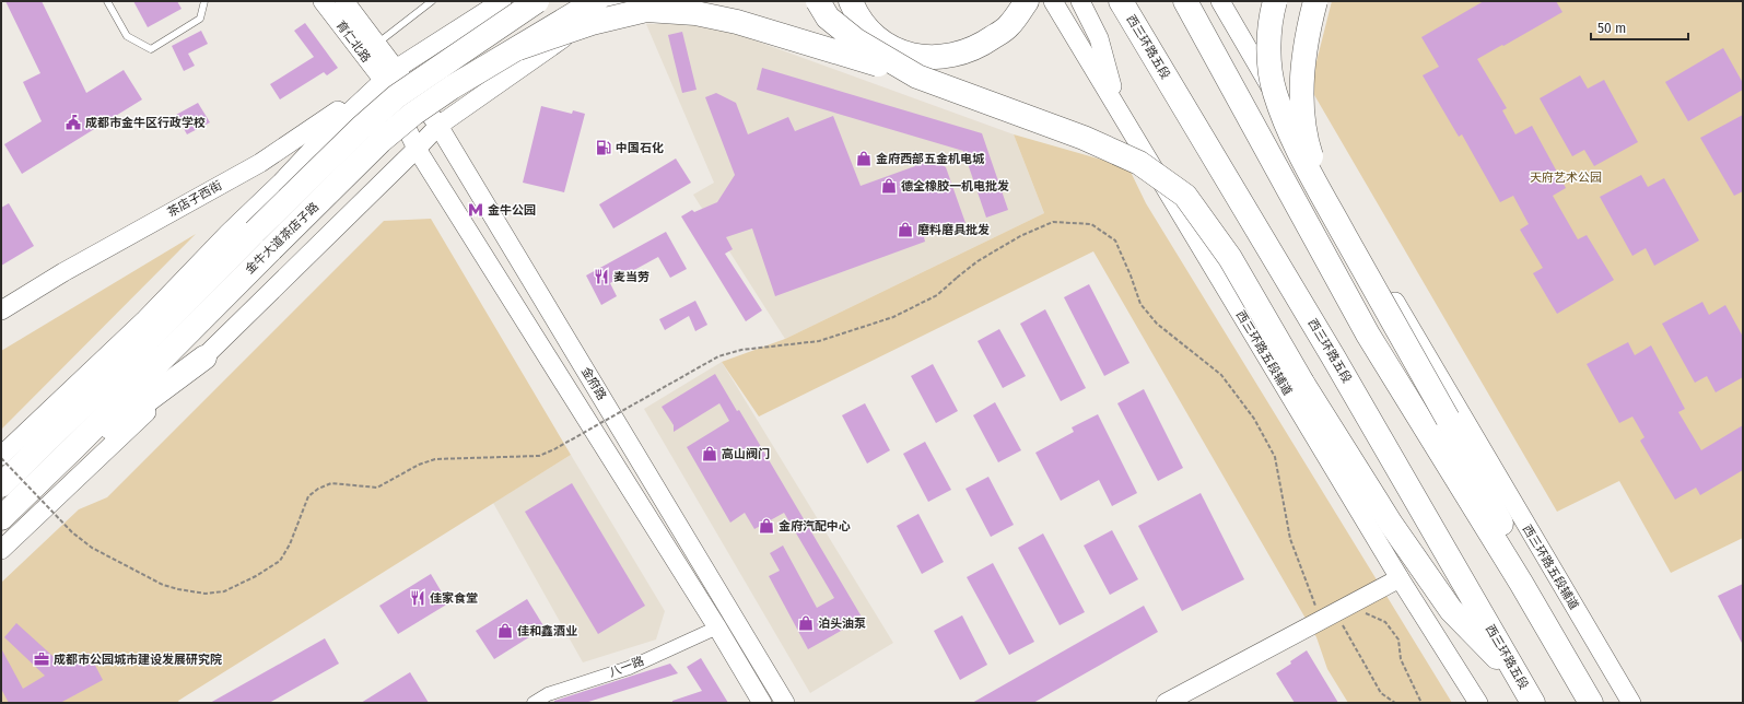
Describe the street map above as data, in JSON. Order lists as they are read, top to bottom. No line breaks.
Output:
{"streets":{"highway":["西三环路五段","金牛大道茶店子路"],"main road":["育仁北路","茶店子西街","西三环路五段辅道","金府路"],"street":["八一路"]},"crossings":[["育仁北路","茶店子西街"],["育仁北路","金府路"],["茶店子西街","金府路"],["金府路","八一路"]],"parks":["天府艺术公园"],"places":{"public building":["成都市金牛区行政学校"],"fuel station":["中国石化"],"shop":["金府西部五金机电城","德全橡胶一机电批发","磨料磨具批发","高山阀门","金府汽配中心","泊头油泵","佳和鑫酒业"],"metro station":["金牛公园"],"restaurant":["麦当劳","佳家食堂"],"office":["成都市公园城市建设发展研究院"]},"scale_bar":"50 m"}
